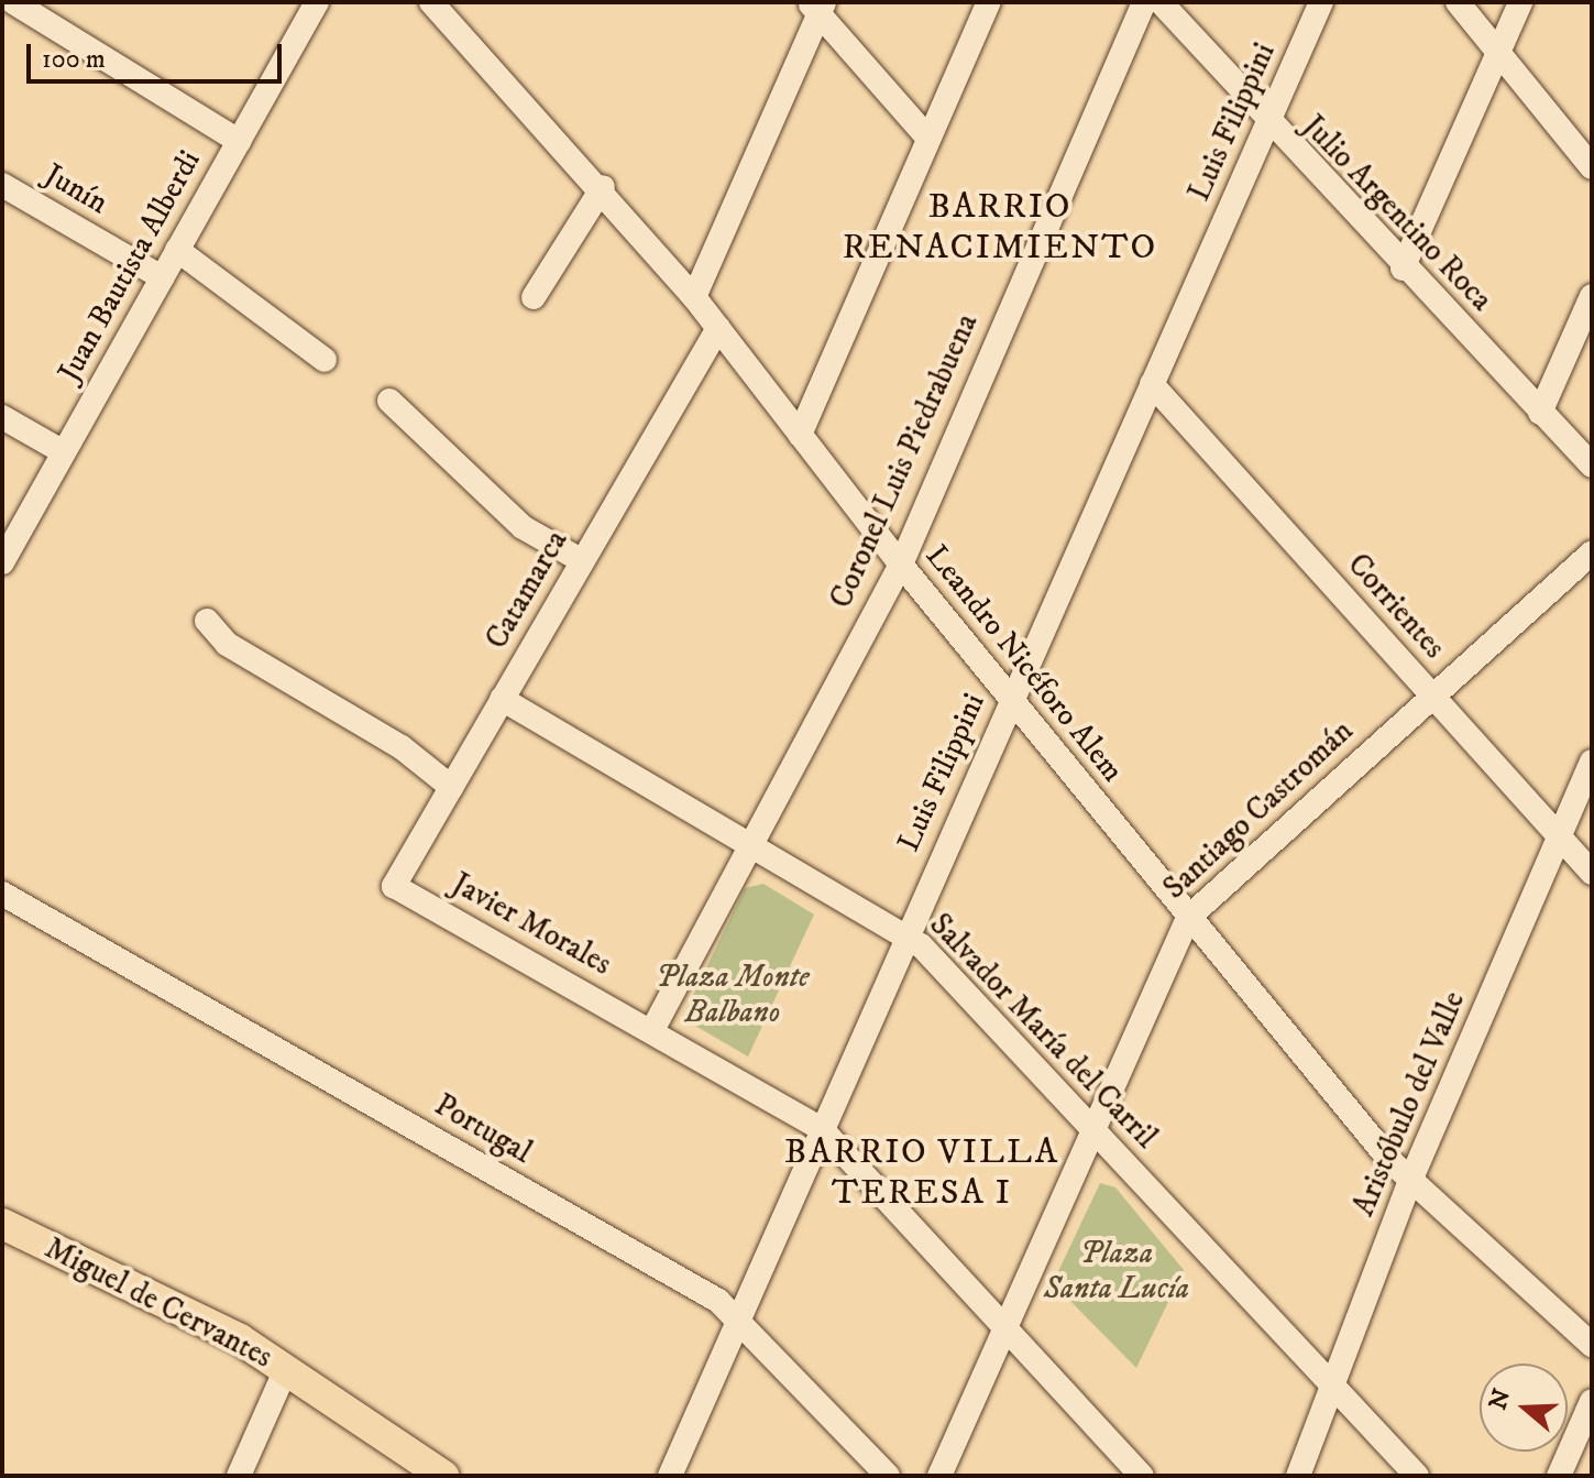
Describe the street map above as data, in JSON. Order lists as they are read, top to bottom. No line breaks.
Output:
{"streets":{"main road":["Miguel de Cervantes"],"street":["Luis Filippini","Junín","Julio Argentino Roca","Juan Bautista Alberdi","Coronel Luis Piedrabuena","Catamarca","Corrientes","Leandro Nicéforo Alem","Santiago Castromán","Javier Morales","Salvador María del Carril","Aristóbulo del Valle","Portugal"]},"crossings":[["Luis Filippini","Julio Argentino Roca"],["Luis Filippini","Corrientes"],["Luis Filippini","Leandro Nicéforo Alem"],["Luis Filippini","Javier Morales"],["Luis Filippini","Salvador María del Carril"],["Luis Filippini","Portugal"],["Junín","Juan Bautista Alberdi"],["Coronel Luis Piedrabuena","Leandro Nicéforo Alem"],["Coronel Luis Piedrabuena","Javier Morales"],["Coronel Luis Piedrabuena","Salvador María del Carril"],["Catamarca","Leandro Nicéforo Alem"],["Catamarca","Javier Morales"],["Catamarca","Salvador María del Carril"],["Corrientes","Santiago Castromán"],["Corrientes","Aristóbulo del Valle"],["Leandro Nicéforo Alem","Santiago Castromán"],["Leandro Nicéforo Alem","Aristóbulo del Valle"],["Santiago Castromán","Javier Morales"],["Santiago Castromán","Salvador María del Carril"],["Salvador María del Carril","Aristóbulo del Valle"]],"districts":["BARRIO RENACIMIENTO","BARRIO VILLA TERESA I"],"parks":["Plaza Monte Balbano","Plaza Santa Lucía"],"scale_bar":"100 m","north":"left"}
